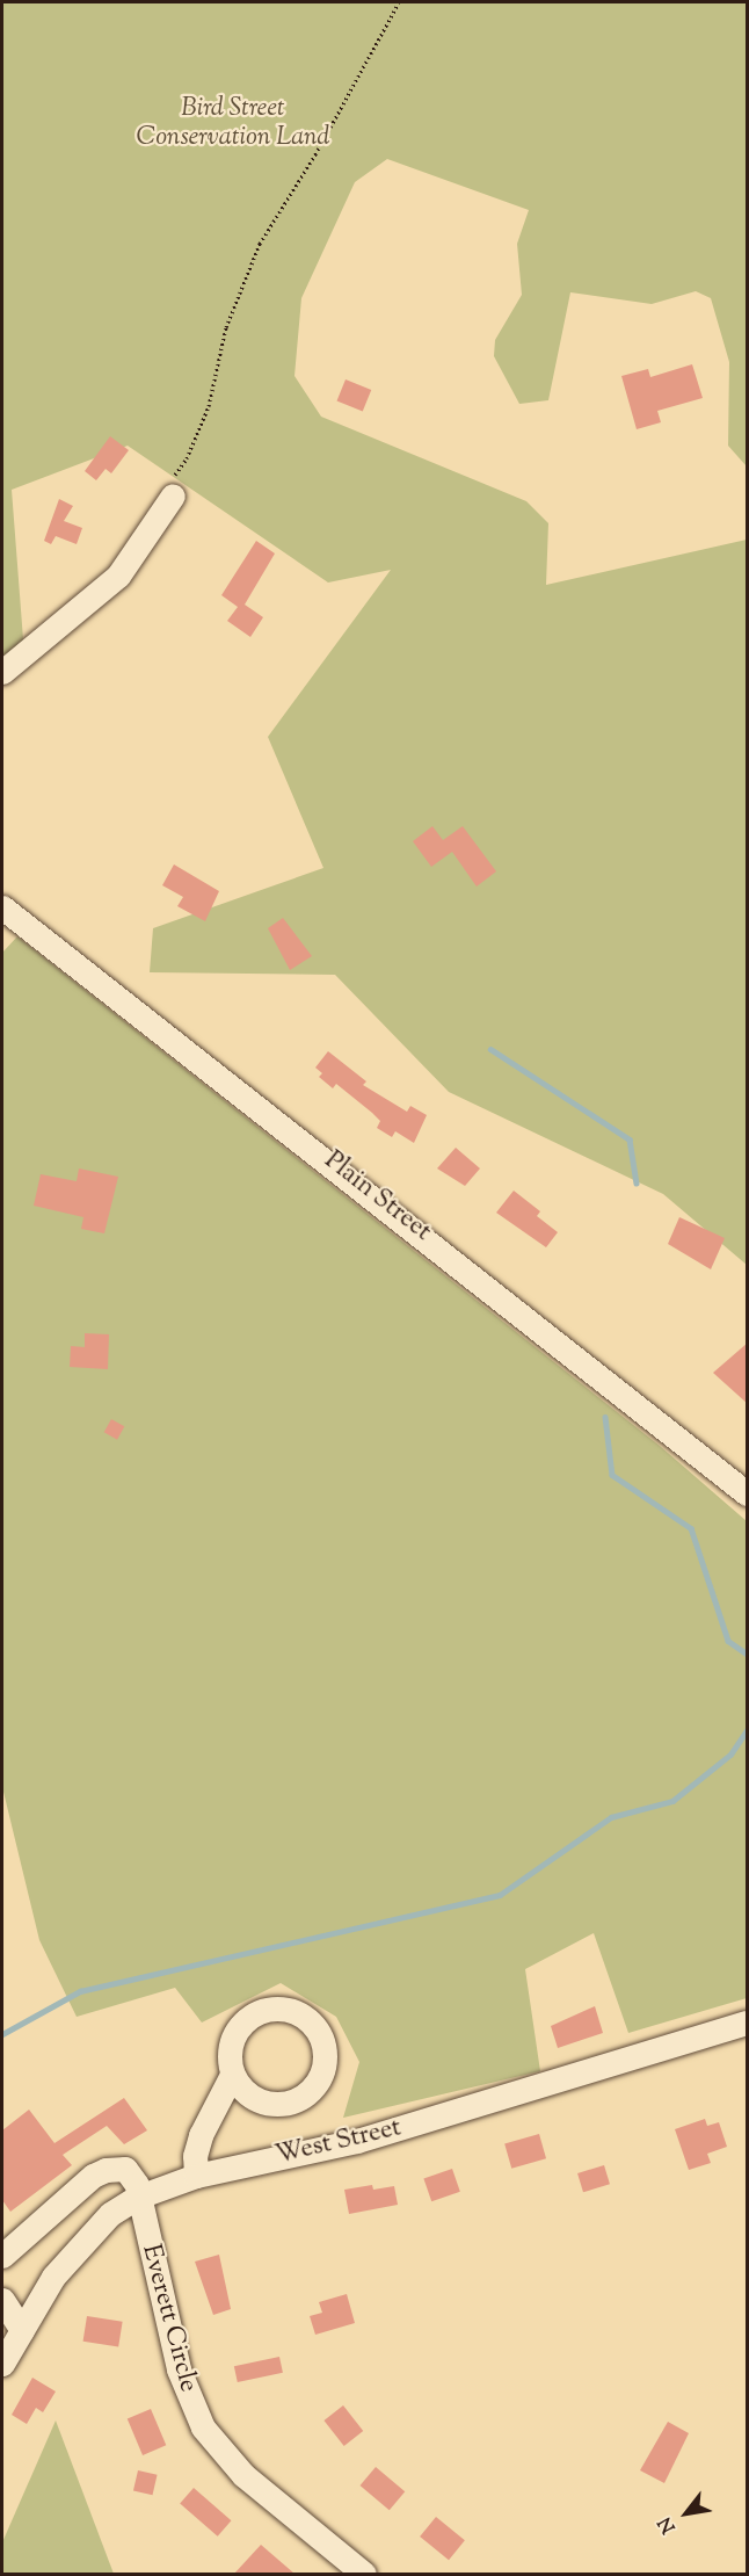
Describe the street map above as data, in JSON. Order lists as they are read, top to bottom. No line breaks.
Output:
{"streets":{"street":["Plain Street","West Street","Everett Circle"]},"crossings":[["West Street","Everett Circle"]],"parks":["Bird Street Conservation Land"],"north":"bottom left"}
